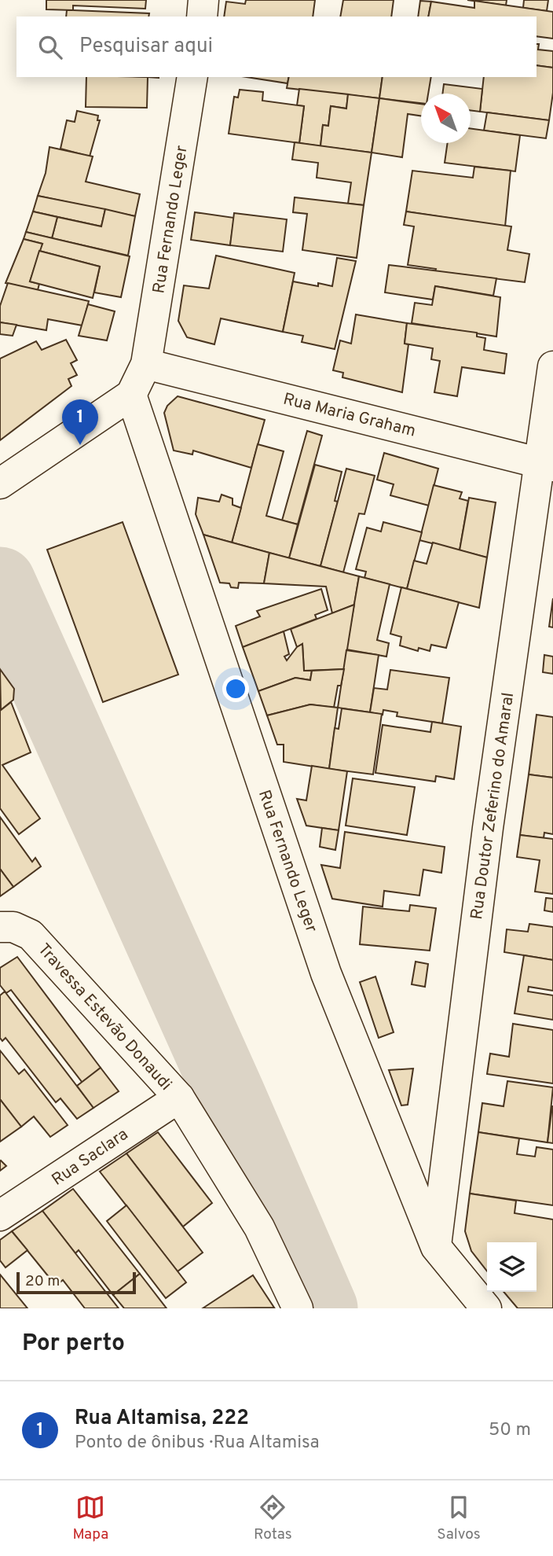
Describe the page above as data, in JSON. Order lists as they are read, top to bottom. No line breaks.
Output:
{"streets":{"street":["Rua Fernando Leger","Rua Maria Graham","Rua Doutor Zeferino do Amaral","Travessa Estevão Donaudi","Rua Saclara"]},"crossings":[["Rua Fernando Leger","Rua Maria Graham"],["Rua Fernando Leger","Rua Doutor Zeferino do Amaral"],["Rua Maria Graham","Rua Doutor Zeferino do Amaral"],["Travessa Estevão Donaudi","Rua Saclara"]],"scale_bar":"20 m","north":"top left","page":{"search":"Pesquisar aqui","pins":"1","scale":"20 m","heading":"Por perto","list":[{"mark":"1","name":"Rua Altamisa, 222","note":"Ponto de ônibus · Rua Altamisa","value":"50 m"}],"nav":["Mapa","Rotas","Salvos"]}}
